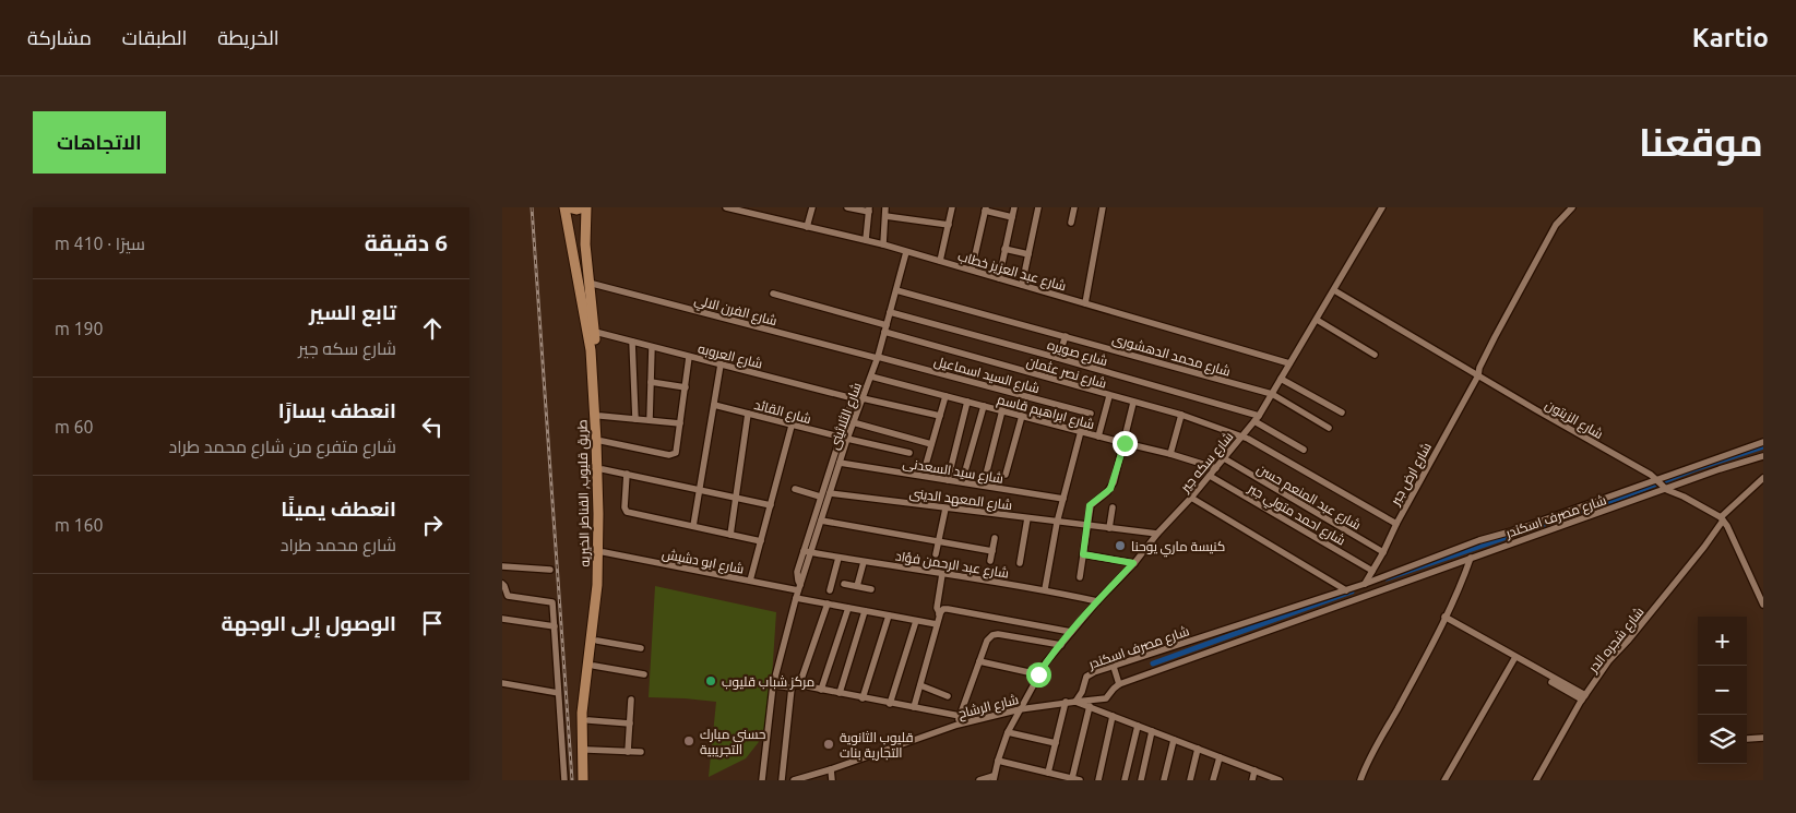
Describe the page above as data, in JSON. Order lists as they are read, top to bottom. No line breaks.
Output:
{"streets":{"main road":["طريق قليوب, القناطر الخيريه"],"street":["شارع عبد العزيز خطاب","شارع الفرن الالي","شارع صويره","شارع محمد الدهشورى","شارع العروبه","شارع نصر عثمان","شارع السيد اسماعيل","شارع القائد","شارع ابراهيم قاسم","شارع الثلاثينى","شارع الزيتون","شارع سكه جير","شارع سيد السعدنى","شارع ارض جبر","شارع عبد المنعم حسن","شارع المعهد الدينى","شارع احمد متولي جبر","شارع مصرف اسكندر","شارع ابو دشيش","شارع عبد الرحمن فؤاد","شارع شجره الدر","شارع الرشاح"]},"crossings":[["شارع عبد العزيز خطاب","شارع الثلاثينى"],["شارع عبد العزيز خطاب","شارع سكه جير"],["شارع الفرن الالي","شارع السيد اسماعيل"],["شارع الفرن الالي","شارع الثلاثينى"],["شارع الفرن الالي","طريق قليوب, القناطر الخيريه"],["شارع صويره","شارع الثلاثينى"],["شارع صويره","شارع سكه جير"],["شارع محمد الدهشورى","شارع الثلاثينى"],["شارع محمد الدهشورى","شارع سكه جير"],["شارع العروبه","شارع الثلاثينى"],["شارع العروبه","طريق قليوب, القناطر الخيريه"],["شارع نصر عثمان","شارع الثلاثينى"],["شارع نصر عثمان","شارع سكه جير"],["شارع نصر عثمان","شارع ارض جبر"],["شارع السيد اسماعيل","شارع الثلاثينى"],["شارع القائد","شارع الثلاثينى"],["شارع ابراهيم قاسم","شارع الثلاثينى"],["شارع ابراهيم قاسم","شارع سكه جير"],["شارع الثلاثينى","شارع سيد السعدنى"],["شارع الثلاثينى","شارع المعهد الدينى"],["شارع الثلاثينى","شارع ابو دشيش"],["شارع الثلاثينى","شارع عبد الرحمن فؤاد"],["شارع الزيتون","شارع سكه جير"],["شارع الزيتون","شارع ارض جبر"],["شارع الزيتون","شارع مصرف اسكندر"],["شارع الزيتون","شارع شجره الدر"],["شارع سكه جير","شارع عبد المنعم حسن"],["شارع سكه جير","شارع المعهد الدينى"],["شارع سكه جير","شارع احمد متولي جبر"],["شارع سكه جير","شارع عبد الرحمن فؤاد"],["شارع سكه جير","شارع الرشاح"],["شارع ارض جبر","شارع عبد المنعم حسن"],["شارع ارض جبر","شارع احمد متولي جبر"],["شارع ارض جبر","شارع مصرف اسكندر"],["طريق قليوب, القناطر الخيريه","شارع ابو دشيش"],["شارع مصرف اسكندر","شارع الرشاح"]],"places":["كنيسة ماري يوحنا","مركز شباب قليوب","حسني مبارك التجريبية","قليوب الثانوية التجارية بنات"],"page":{"header":"Kartio","nav":["الخريطة","الطبقات","مشاركة"],"title":"موقعنا","buttons":"الاتجاهات","heading":["6 دقيقة","سيرًا · 410 m"],"list":[["تابع السير","شارع سكه جير","190 m"],["انعطف يسارًا","شارع متفرع من شارع محمد طراد","60 m"],["انعطف يمينًا","شارع محمد طراد","160 m"],"الوصول إلى الوجهة"],"map_buttons":["+","−"]}}
